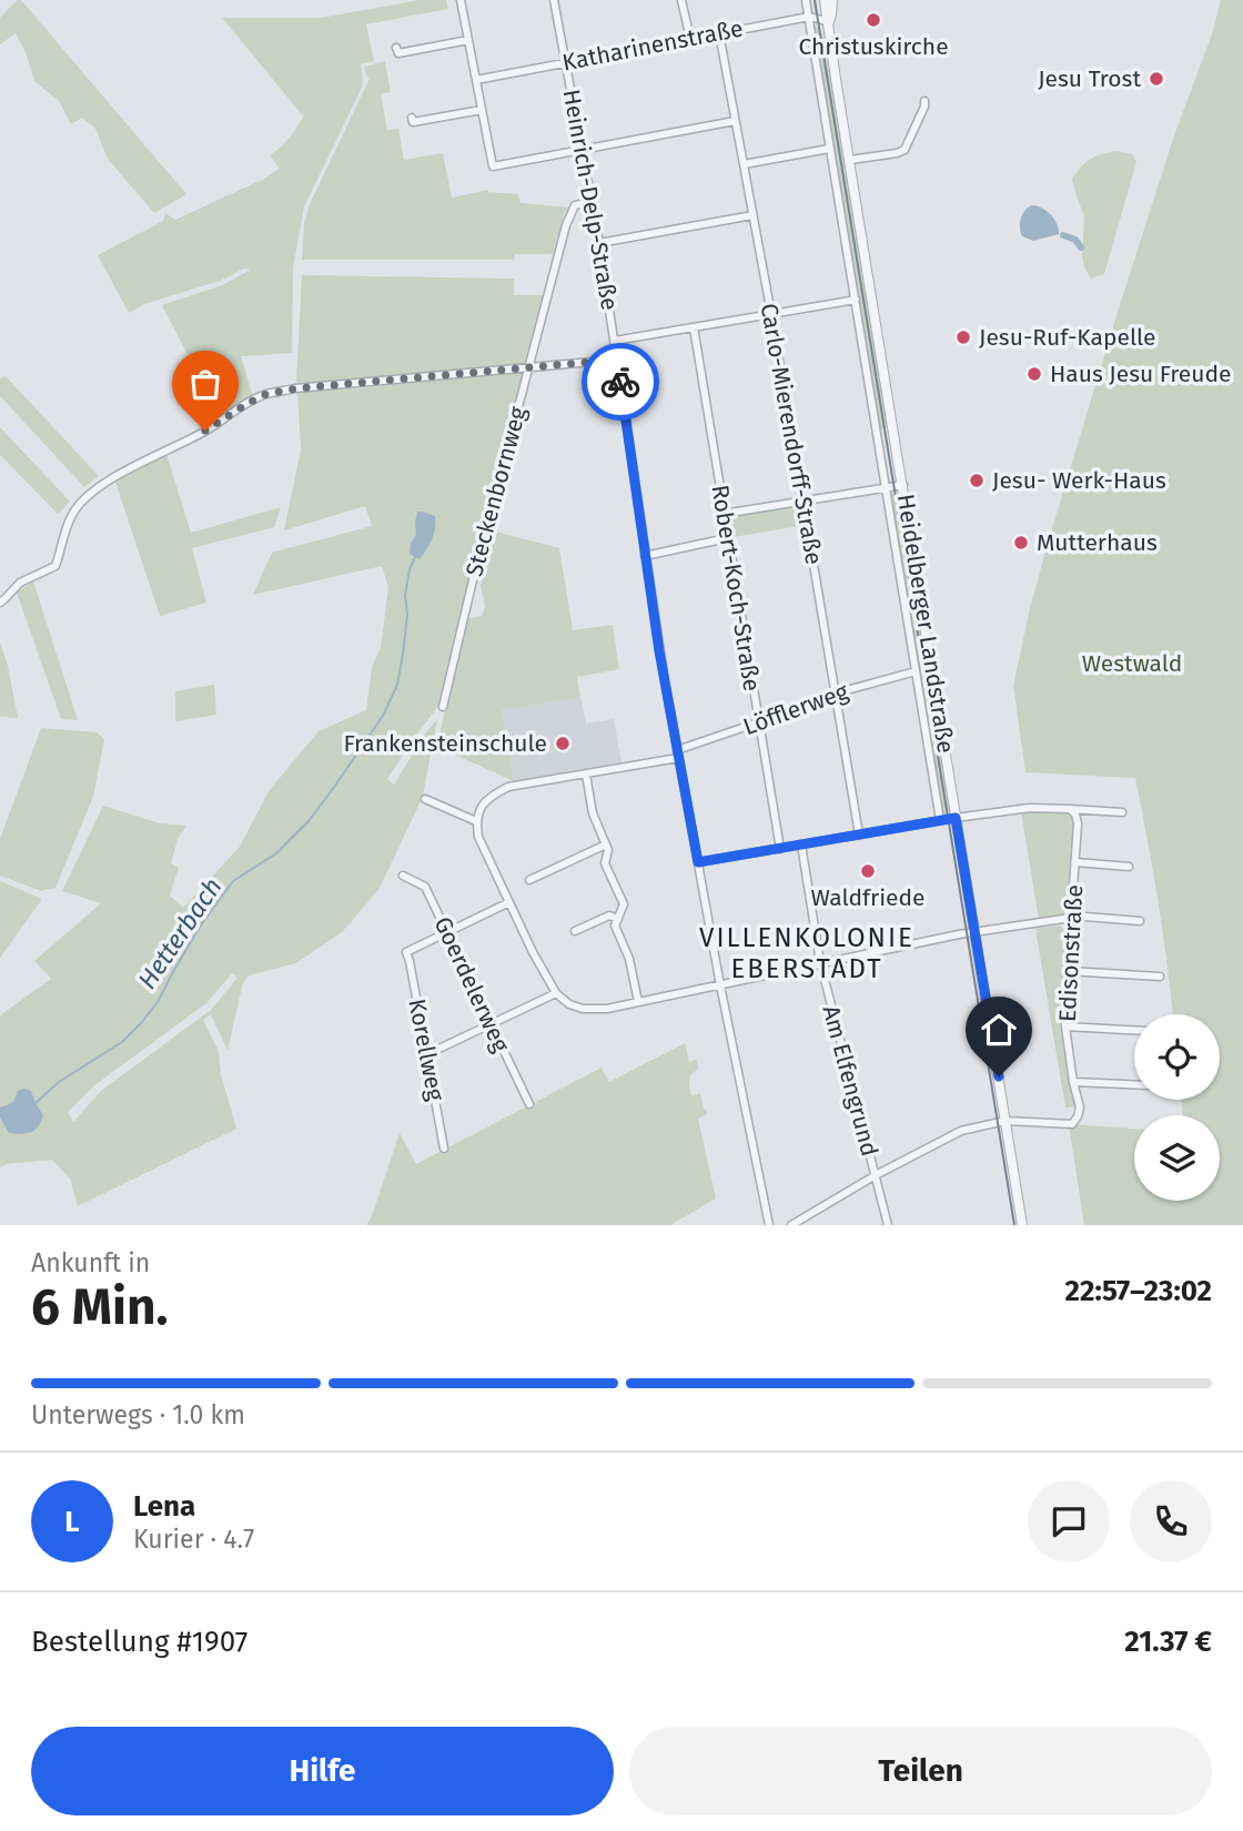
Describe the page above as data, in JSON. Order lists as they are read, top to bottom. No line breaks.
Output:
{"streets":{"street":["Katharinenstraße","Heinrich-Delp-Straße","Carlo-Mierendorff-Straße","Steckenbornweg","Robert-Koch-Straße","Heidelberger Landstraße","Löfflerweg","Edisonstraße","Goerdelerweg","Korellweg","Am Elfengrund"]},"crossings":[["Katharinenstraße","Heinrich-Delp-Straße"],["Katharinenstraße","Carlo-Mierendorff-Straße"],["Katharinenstraße","Heidelberger Landstraße"],["Heinrich-Delp-Straße","Steckenbornweg"],["Heinrich-Delp-Straße","Löfflerweg"],["Carlo-Mierendorff-Straße","Löfflerweg"],["Robert-Koch-Straße","Löfflerweg"],["Heidelberger Landstraße","Löfflerweg"],["Heidelberger Landstraße","Edisonstraße"],["Goerdelerweg","Korellweg"]],"districts":["VILLENKOLONIE EBERSTADT"],"water":["Hetterbach"],"parks":["Westwald"],"places":["Christuskirche","Jesu Trost","Jesu-Ruf-Kapelle","Haus Jesu Freude","Jesu- Werk-Haus","Mutterhaus","Frankensteinschule","Waldfriede"],"page":{"heading":["6 Min.","Ankunft in","22:57–23:02"],"panel":["Lena","Kurier · 4.7","Bestellung #1907","21.37 €"],"bar":"Unterwegs · 1.0 km","round":"L","buttons":["Hilfe","Teilen"]}}
